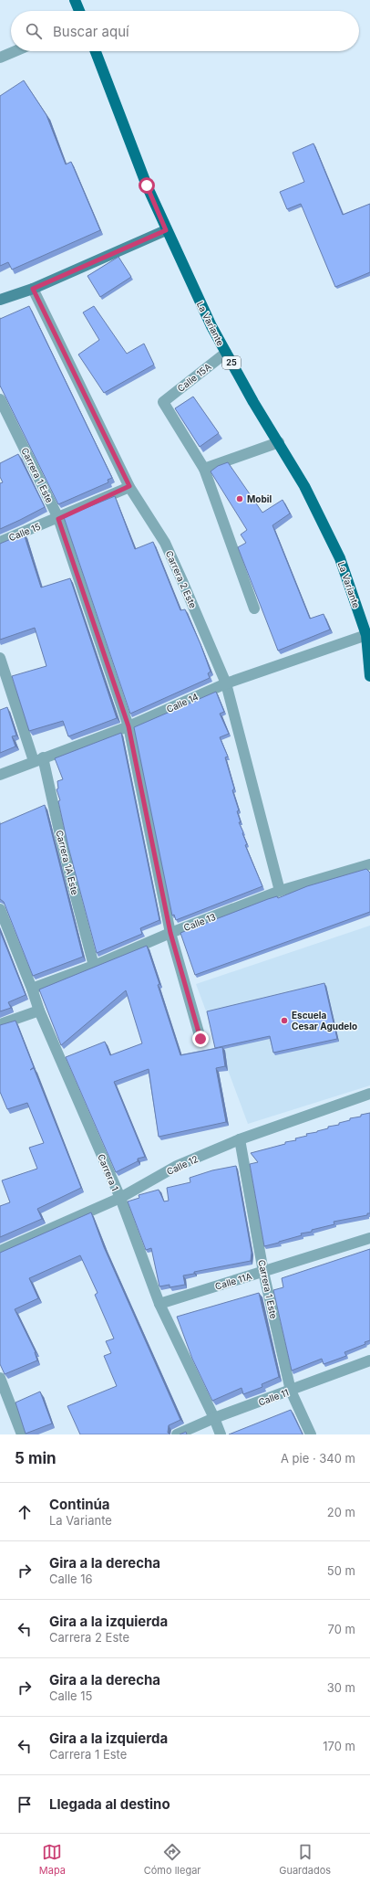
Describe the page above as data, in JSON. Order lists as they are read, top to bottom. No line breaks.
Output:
{"streets":{"main road":["La Variante","25"],"street":["Calle 15A","Carrera 1 Este","Calle 15","Carrera 2 Este","Calle 14","Carrera 1A Este","Calle 13","Calle 12","Carrera 1","Calle 11A","Calle 11"]},"crossings":[["La Variante","Calle 15A"],["La Variante","Calle 14"],["Carrera 1 Este","Calle 15"],["Carrera 1 Este","Calle 14"],["Carrera 1 Este","Calle 13"],["Carrera 1 Este","Calle 12"],["Carrera 1 Este","Calle 11A"],["Carrera 1 Este","Calle 11"],["Calle 15","Carrera 2 Este"],["Carrera 2 Este","Calle 14"],["Carrera 2 Este","Calle 13"],["Calle 14","Carrera 1A Este"],["Carrera 1A Este","Calle 13"],["Calle 13","Carrera 1"],["Calle 12","Carrera 1"],["Carrera 1","Calle 11A"],["Carrera 1","Calle 11"]],"places":["Mobil","Escuela Cesar Agudelo"],"page":{"search":"Buscar aquí","heading":["5 min","A pie · 340 m"],"list":[["Continúa","La Variante","20 m"],["Gira a la derecha","Calle 16","50 m"],["Gira a la izquierda","Carrera 2 Este","70 m"],["Gira a la derecha","Calle 15","30 m"],["Gira a la izquierda","Carrera 1 Este","170 m"],"Llegada al destino"],"nav":["Mapa","Cómo llegar","Guardados"]}}
